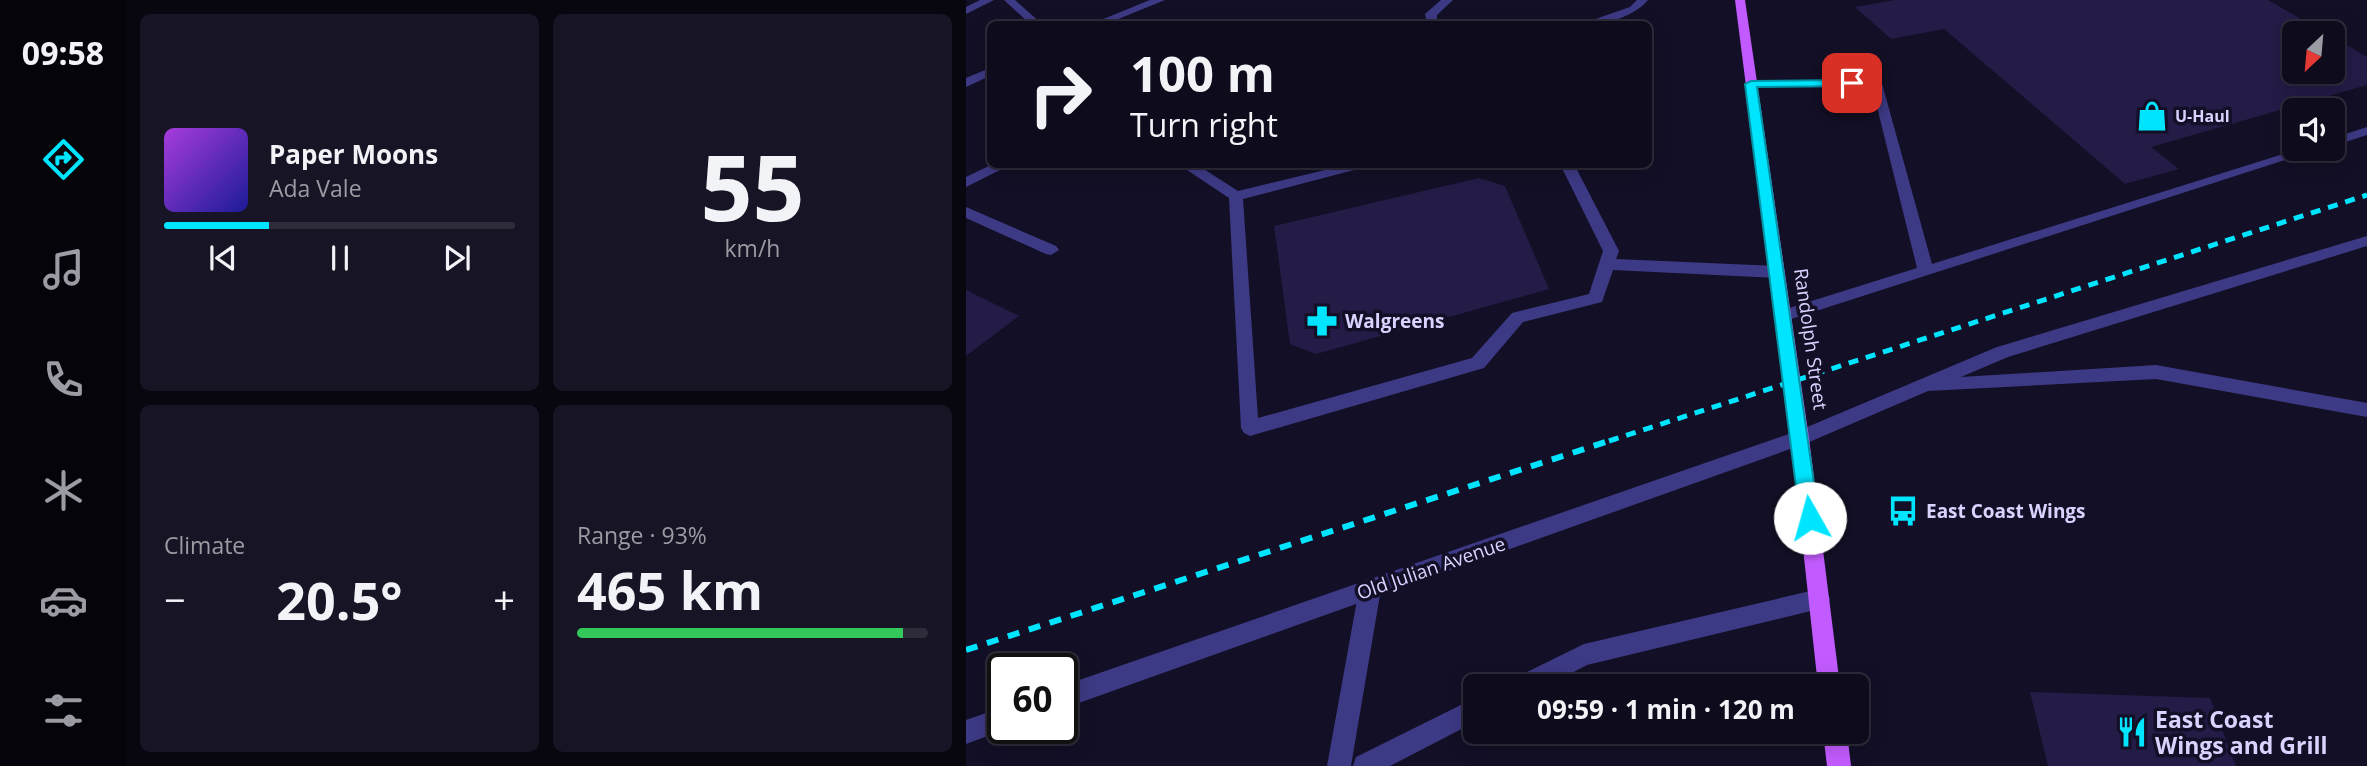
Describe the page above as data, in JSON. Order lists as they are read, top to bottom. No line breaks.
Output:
{"streets":{"main road":["Randolph Street"],"street":["Old Julian Avenue"]},"crossings":[["Randolph Street","Old Julian Avenue"]],"places":{"shop":["U-Haul"],"pharmacy":["Walgreens"],"bus stop":["East Coast Wings"],"restaurant":["East Coast Wings and Grill"]},"north":"bottom left","page":{"tabs":"09:58","tile":[["55","km/h"],"Climate",["Range · 93%","465 km"]],"turn":["100 m","Turn right"],"song":["Paper Moons","Ada Vale"],"heat":["−","20.5°","+"],"limit":"60","trip":"09:59 · 1 min · 120 m"}}
